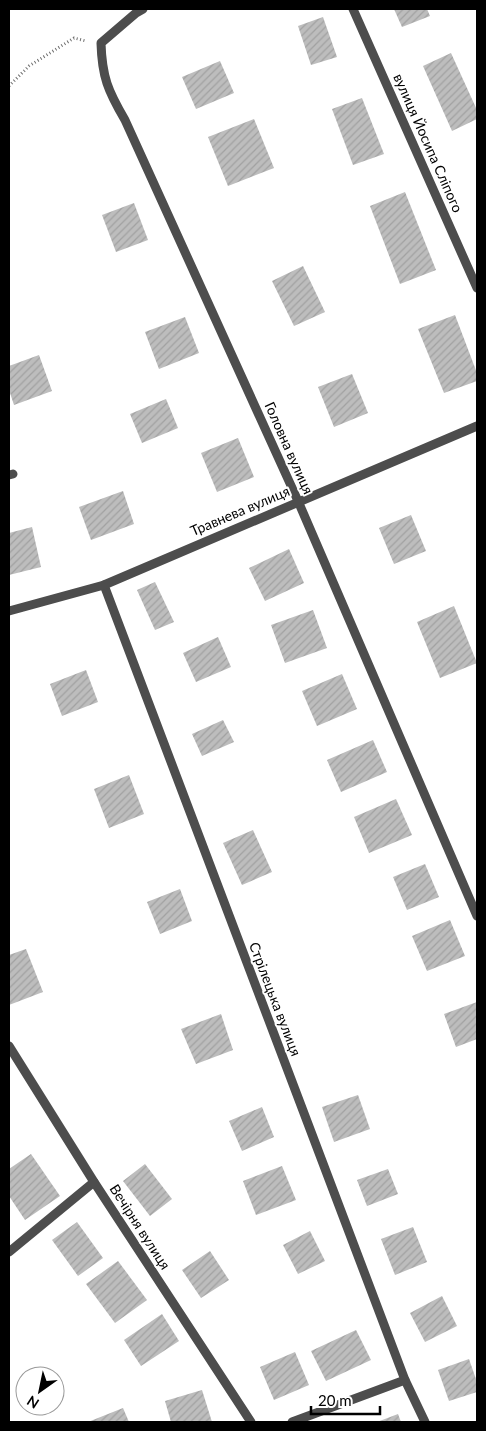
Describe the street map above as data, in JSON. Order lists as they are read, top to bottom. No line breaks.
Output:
{"streets":{"street":["вулиця Йосипа Сліпого","Головна вулиця","Травнева вулиця","Стрілецька вулиця","Вечірня вулиця"]},"crossings":[["Головна вулиця","Травнева вулиця"],["Травнева вулиця","Стрілецька вулиця"]],"scale_bar":"20 m","north":"bottom left"}
